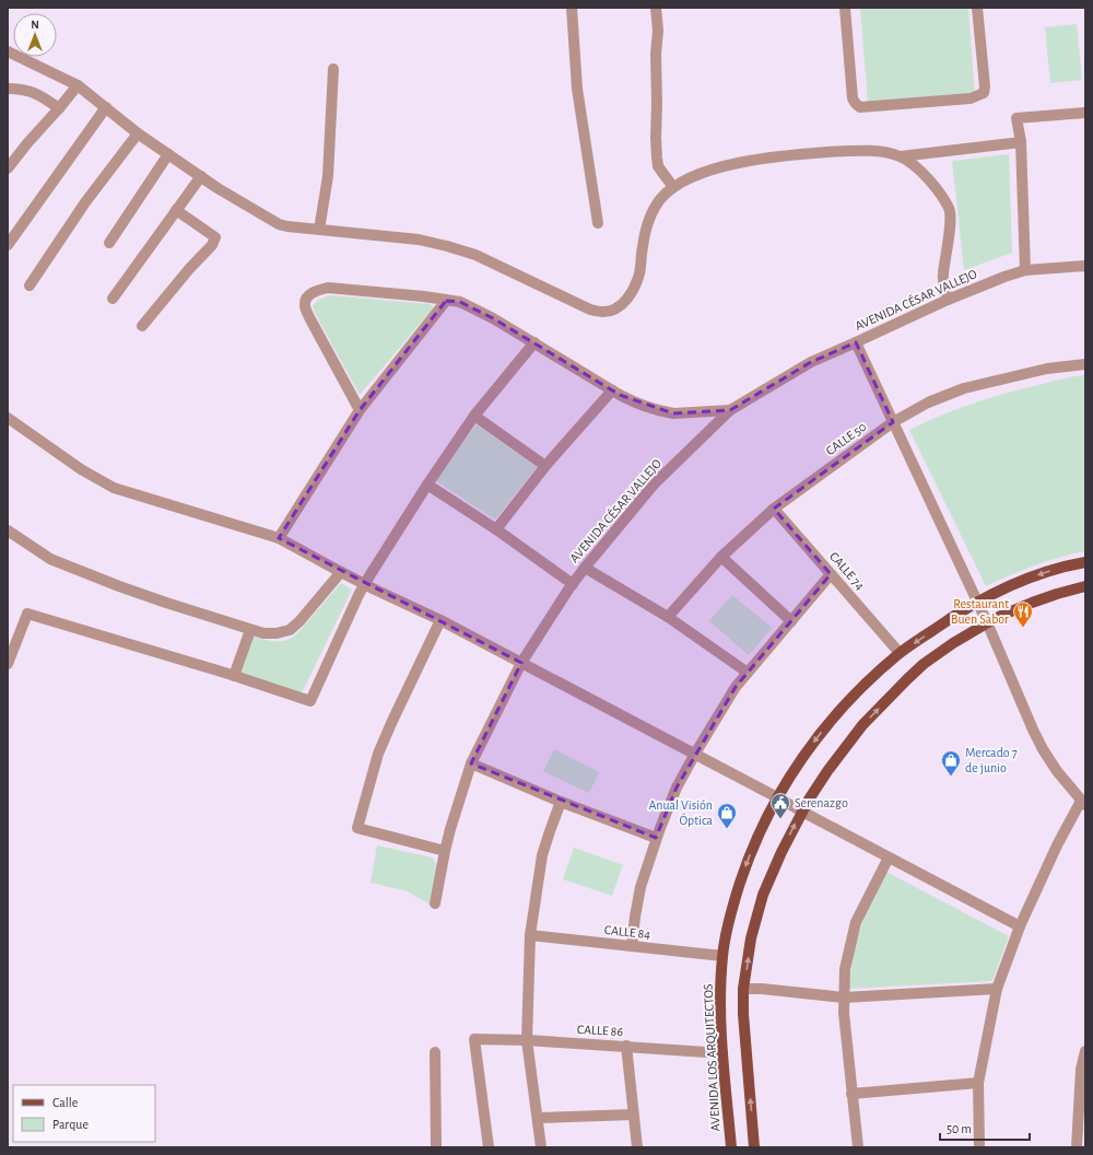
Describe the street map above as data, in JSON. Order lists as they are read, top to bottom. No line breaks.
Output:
{"streets":{"main road":["AVENIDA LOS ARQUITECTOS"],"street":["AVENIDA CÉSAR VALLEJO","CALLE 50","CALLE 74","CALLE 84","CALLE 86"]},"crossings":[["CALLE 50","CALLE 74"],["CALLE 74","AVENIDA LOS ARQUITECTOS"],["CALLE 84","AVENIDA LOS ARQUITECTOS"],["CALLE 86","AVENIDA LOS ARQUITECTOS"]],"places":{"restaurant":["Restaurant Buen Sabor"],"shop":["Mercado 7 de junio","Anual Visión Óptica"],"public building":["Serenazgo"]},"legend":["Calle","Parque"],"scale_bar":"50 m","north":"top"}
